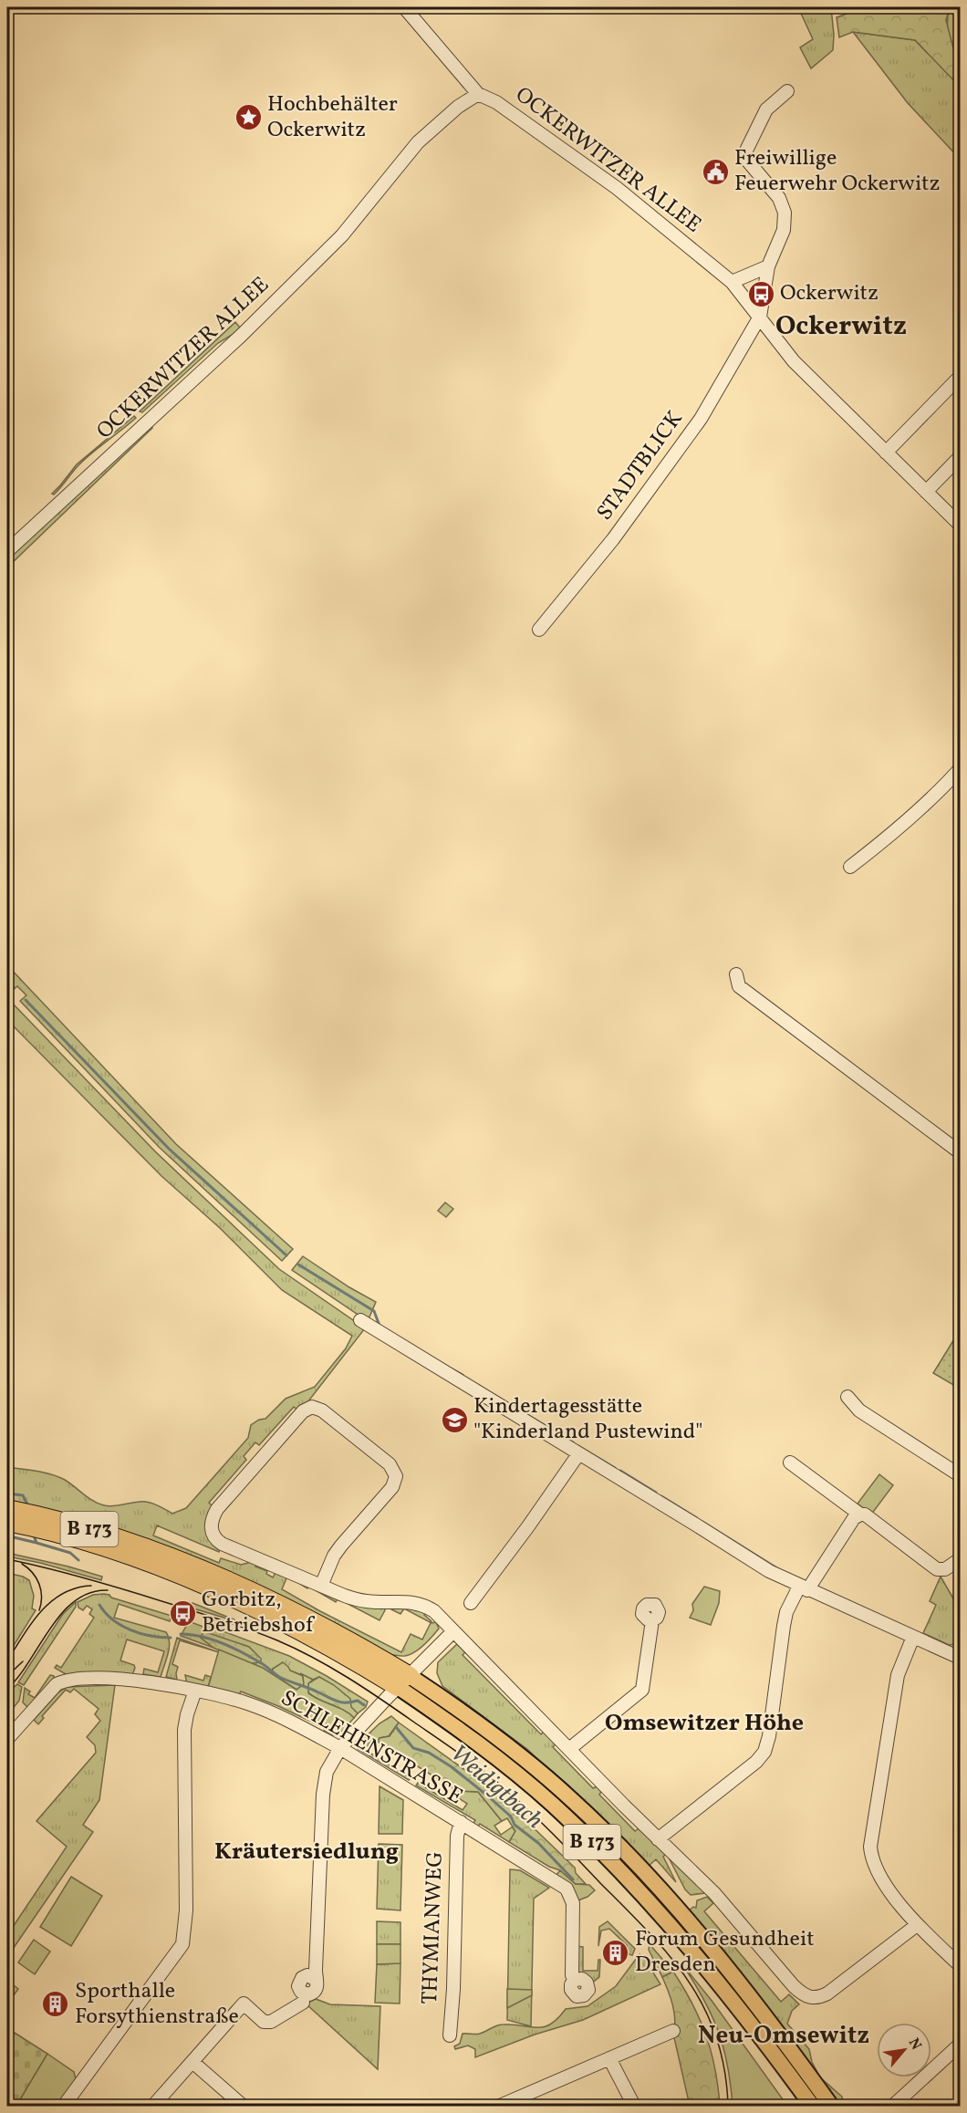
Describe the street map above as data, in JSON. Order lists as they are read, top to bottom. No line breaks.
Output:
{"streets":{"highway":["B 173"],"street":["OCKERWITZER ALLEE","STADTBLICK","SCHLEHENSTRASSE","THYMIANWEG"]},"crossings":[["OCKERWITZER ALLEE","STADTBLICK"],["SCHLEHENSTRASSE","THYMIANWEG"]],"districts":["Ockerwitz","Omsewitzer Höhe","Kräutersiedlung","Neu-Omsewitz"],"water":["Weidigtbach"],"places":{"place":["Hochbehälter Ockerwitz"],"public building":["Freiwillige Feuerwehr Ockerwitz"],"bus stop":["Ockerwitz","Gorbitz, Betriebshof"],"school or university":["Kindertagesstätte \"Kinderland Pustewind\""],"building":["Forum Gesundheit Dresden","Sporthalle Forsythienstraße"]},"north":"top right"}
